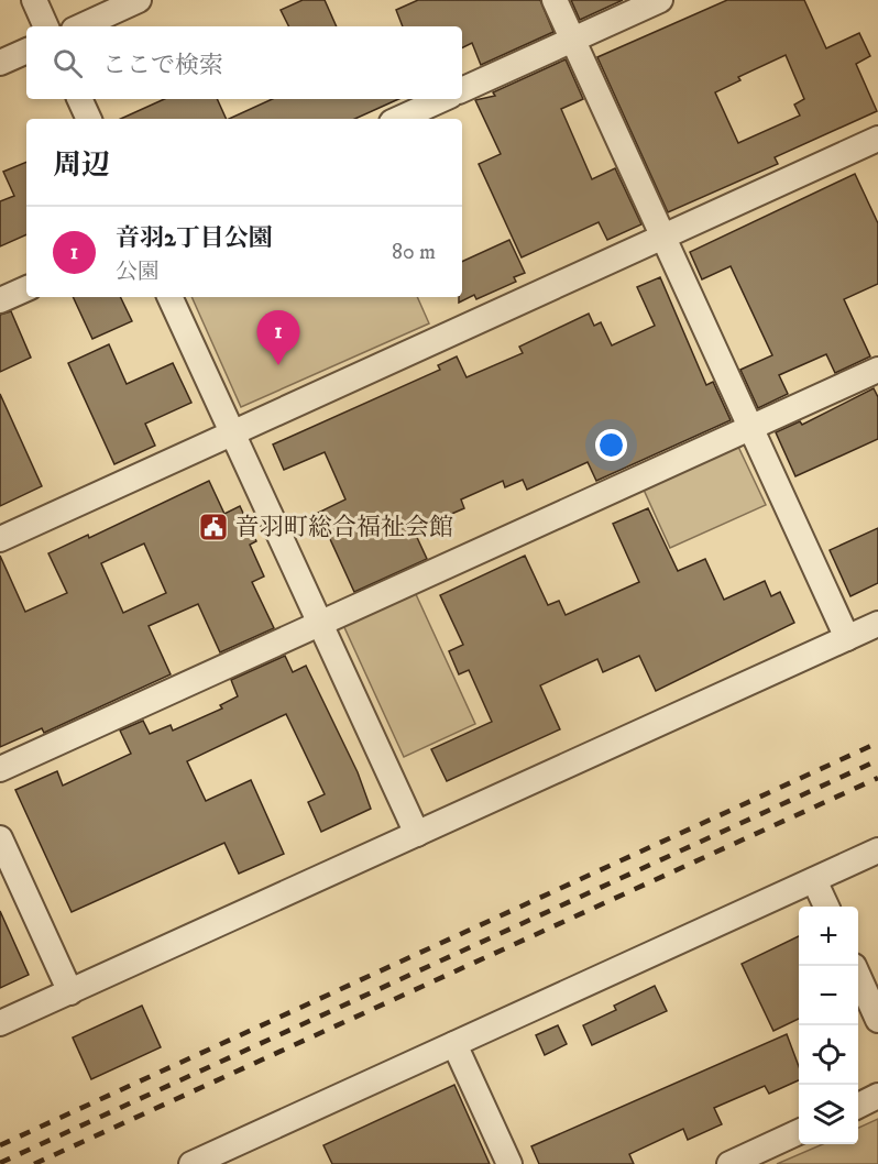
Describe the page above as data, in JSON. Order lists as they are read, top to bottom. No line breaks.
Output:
{"places":{"public building":["音羽町総合福祉会館"]},"page":{"search":"ここで検索","heading":"周辺","list":[{"mark":"1","name":"音羽2丁目公園","note":"公園","value":"80 m"}],"pins":"1","map_buttons":["+","−"]}}
